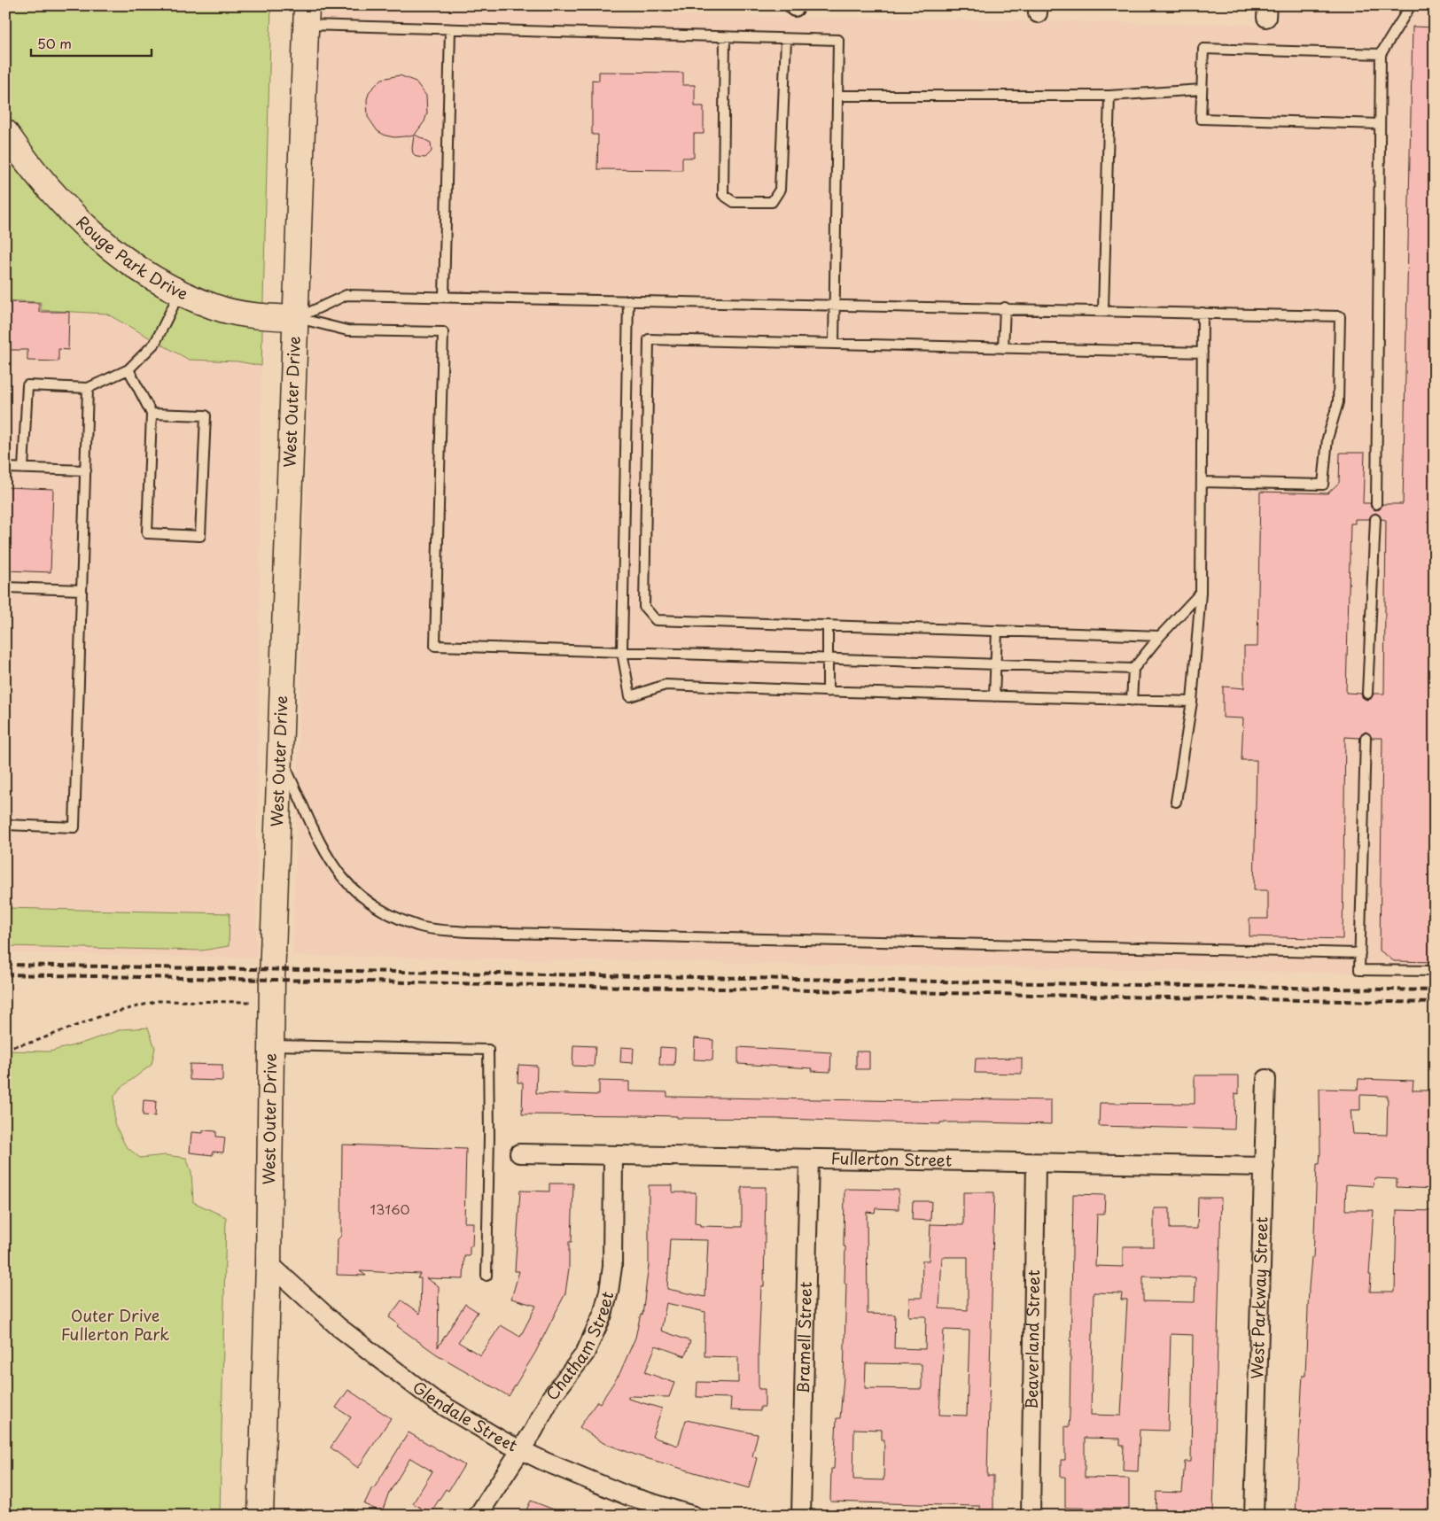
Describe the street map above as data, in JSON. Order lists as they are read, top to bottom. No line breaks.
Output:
{"streets":{"main road":["Rouge Park Drive","West Outer Drive"],"street":["Fullerton Street","West Parkway Street","Bramell Street","Beaverland Street","Chatham Street","Glendale Street"]},"crossings":[["Rouge Park Drive","West Outer Drive"],["West Outer Drive","Glendale Street"],["Fullerton Street","West Parkway Street"],["Fullerton Street","Bramell Street"],["Fullerton Street","Beaverland Street"],["Fullerton Street","Chatham Street"],["Chatham Street","Glendale Street"]],"parks":["Outer Drive Fullerton Park"],"house_numbers":["13160"],"scale_bar":"50 m"}
